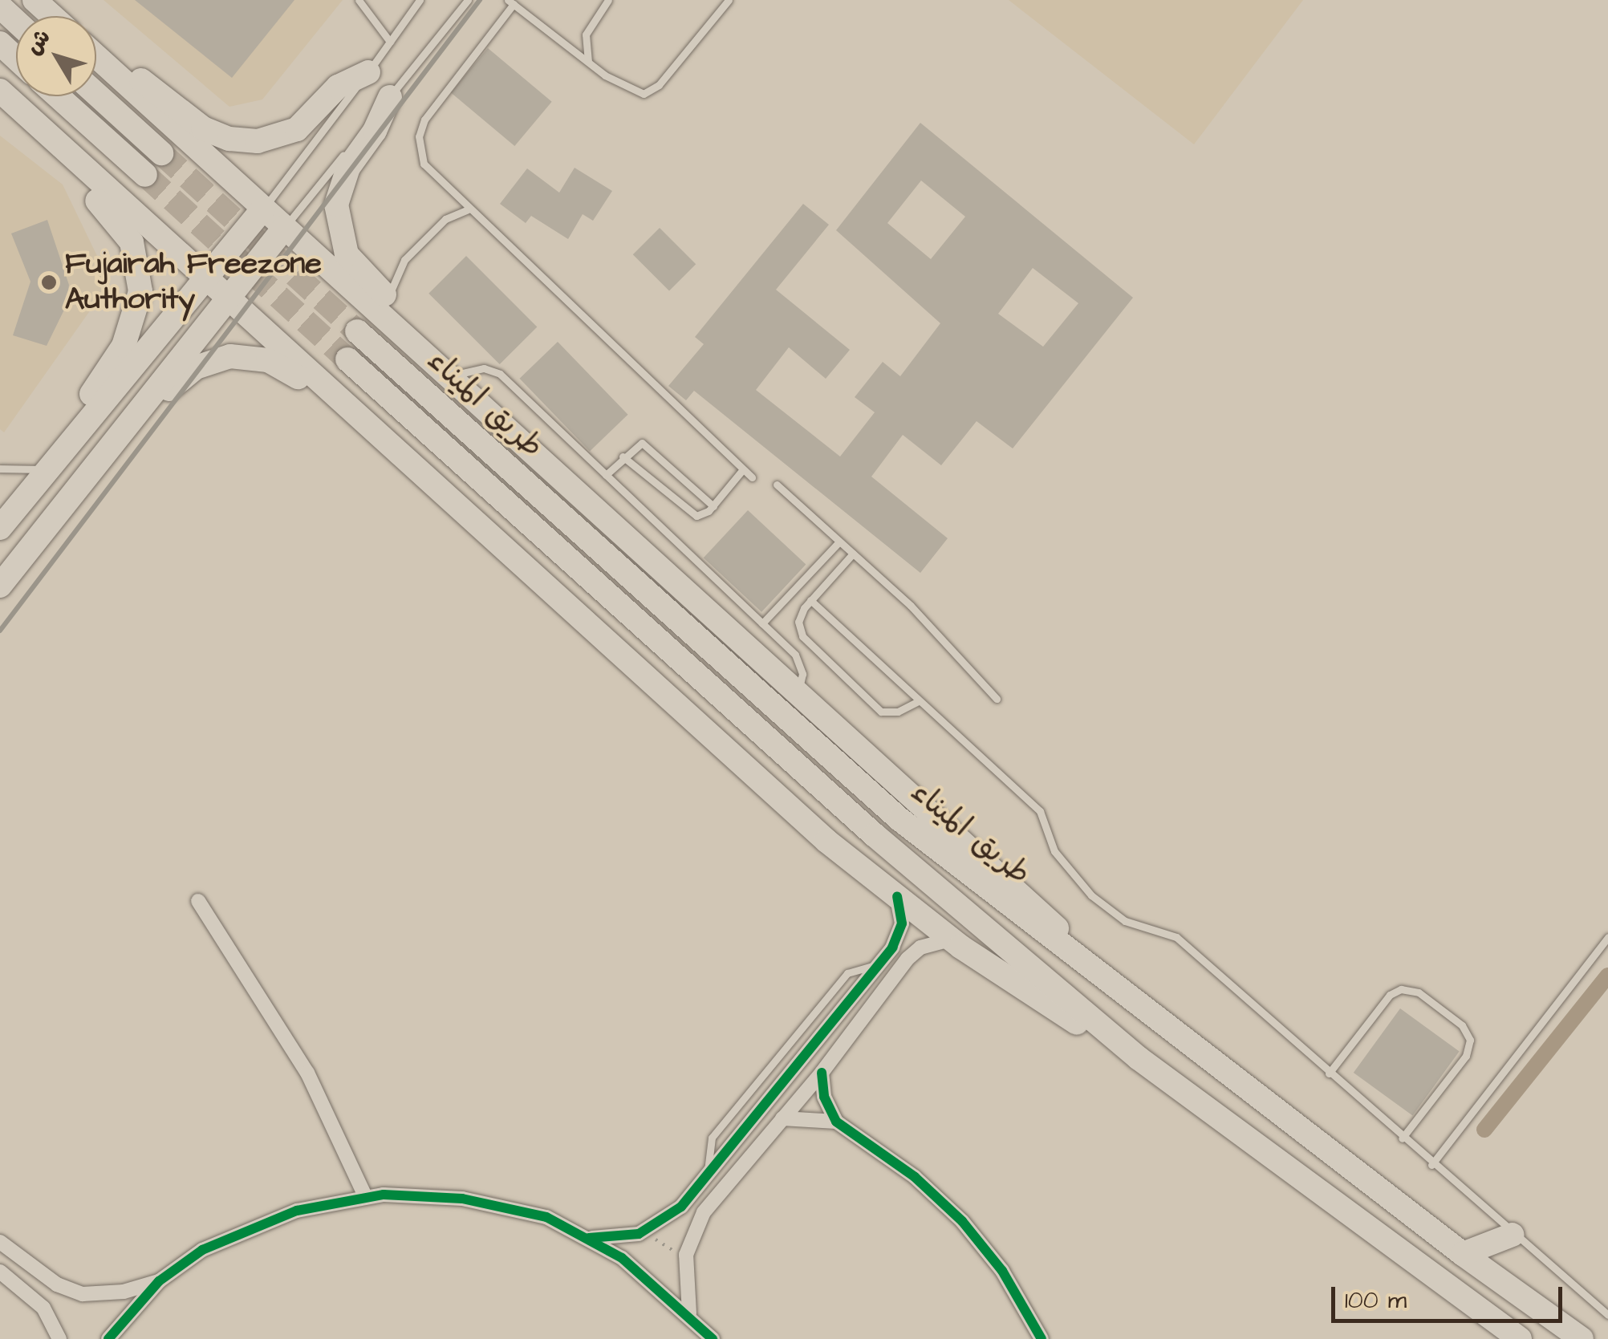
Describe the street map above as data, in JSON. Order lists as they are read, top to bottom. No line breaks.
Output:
{"streets":{"highway":["طريق الميناء"]},"places":["Fujairah Freezone Authority"],"scale_bar":"100 m","north":"top left"}
